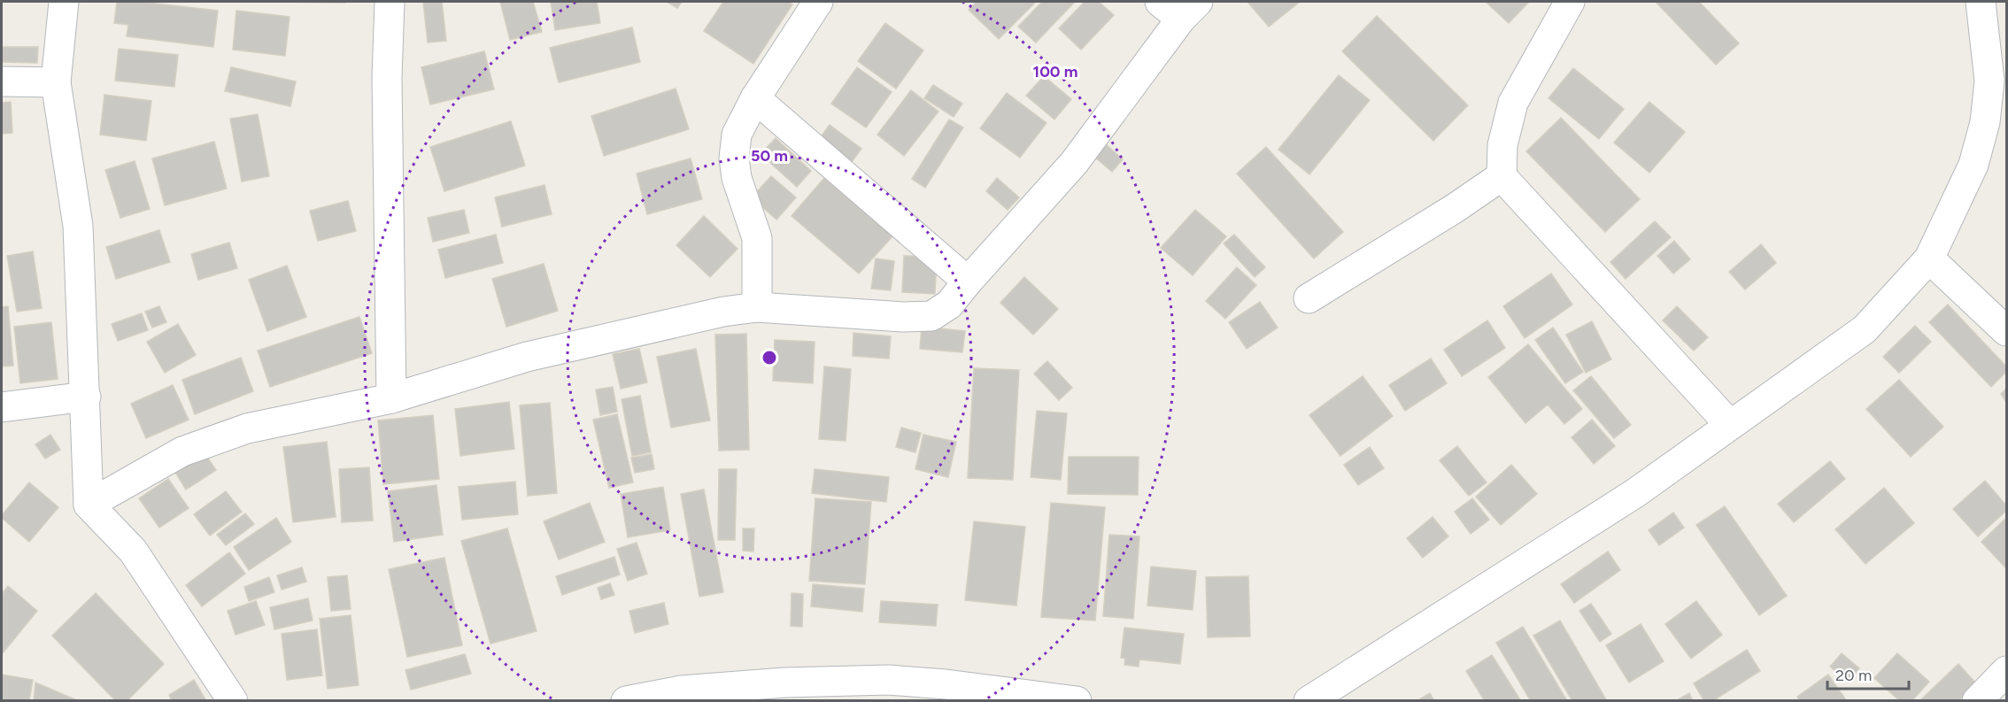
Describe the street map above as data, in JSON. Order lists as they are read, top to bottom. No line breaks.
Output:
{"scale_bar":"20 m","rings":["100 m","50 m"]}
